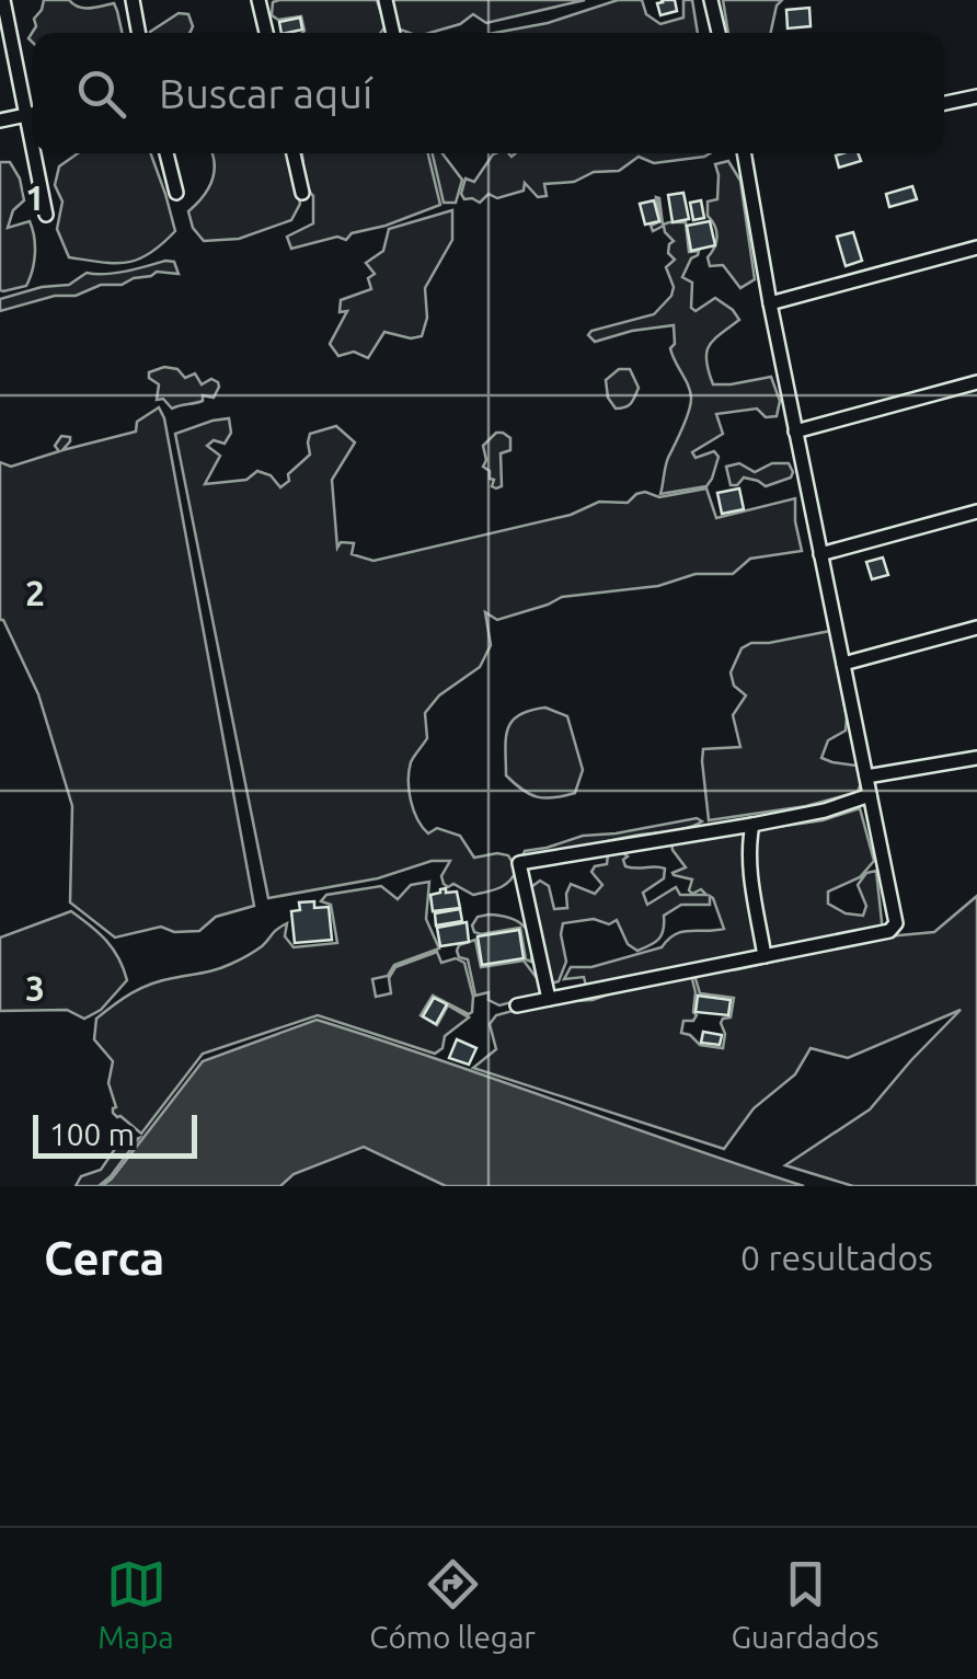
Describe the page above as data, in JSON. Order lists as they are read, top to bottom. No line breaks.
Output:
{"scale_bar":"100 m","page":{"search":"Buscar aquí","scale":"100 m","heading":["Cerca","0 resultados"],"nav":["Mapa","Cómo llegar","Guardados"]},"grid":{"rows":["1","2","3"]}}
